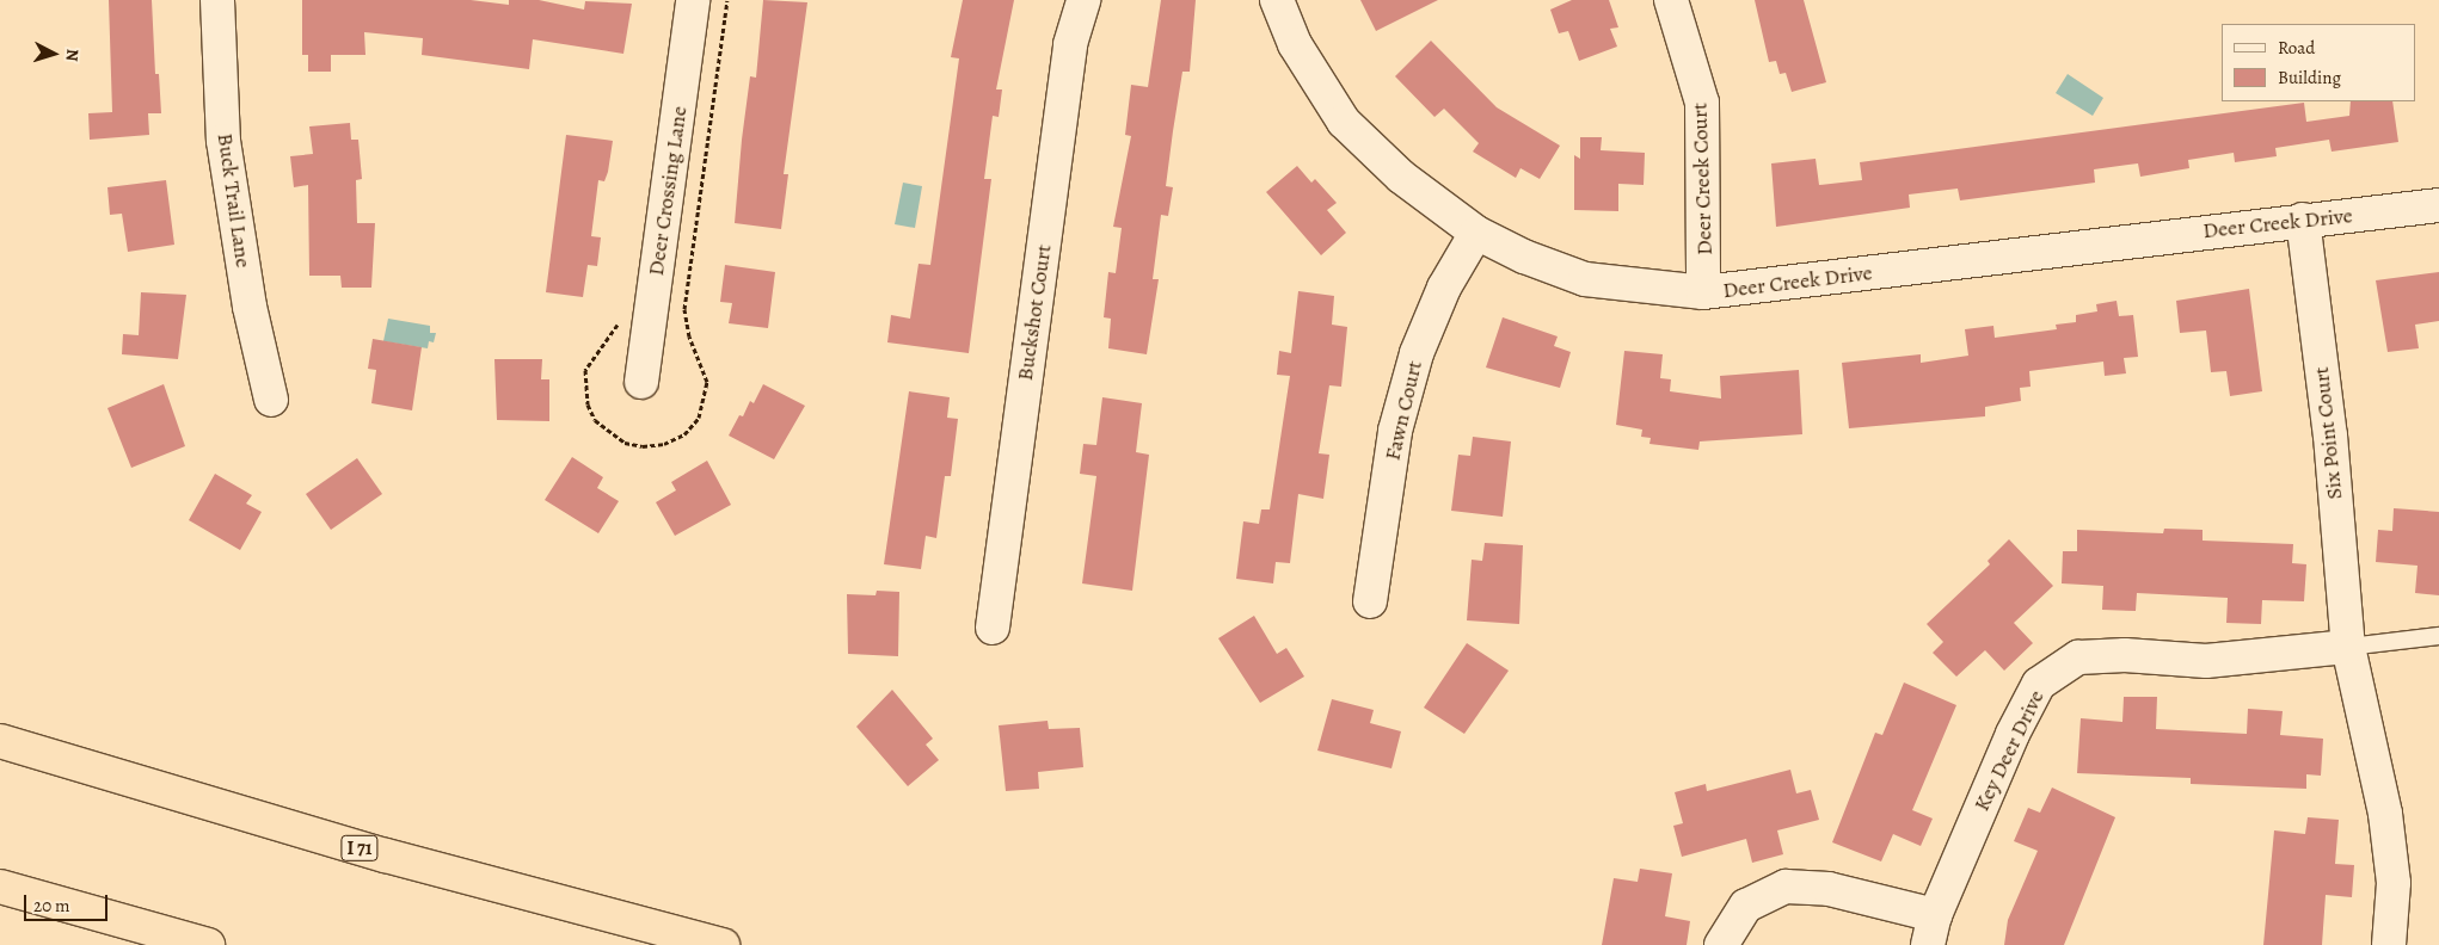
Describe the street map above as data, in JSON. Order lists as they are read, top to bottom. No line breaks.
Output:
{"streets":{"highway":["I 71"],"street":["Deer Creek Court","Deer Crossing Lane","Buck Trail Lane","Deer Creek Drive","Buckshot Court","Fawn Court","Six Point Court","Key Deer Drive"]},"crossings":[["Deer Creek Court","Deer Creek Drive"],["Deer Creek Drive","Fawn Court"],["Deer Creek Drive","Six Point Court"],["Six Point Court","Key Deer Drive"]],"legend":["Road","Building"],"scale_bar":"20 m","north":"right"}
